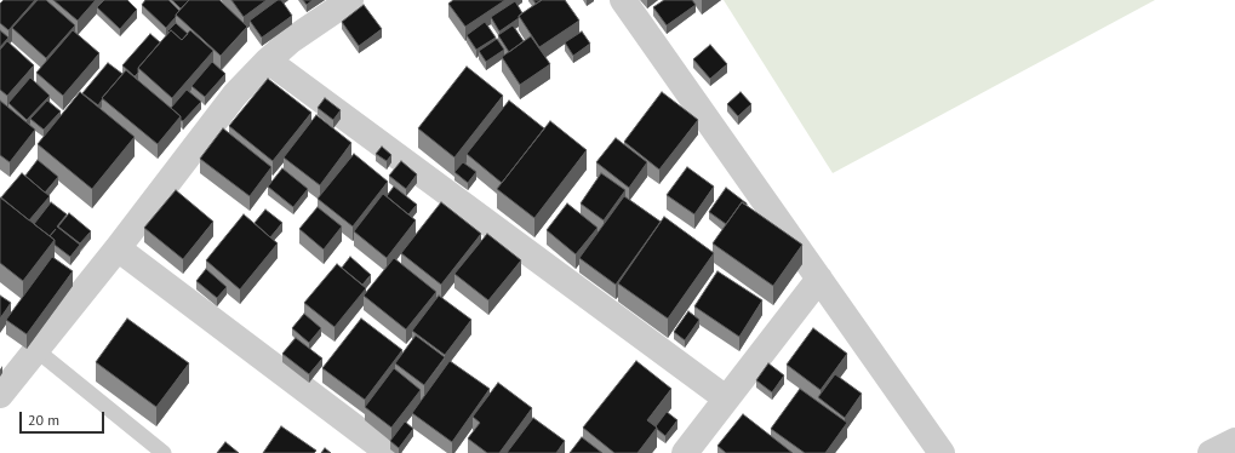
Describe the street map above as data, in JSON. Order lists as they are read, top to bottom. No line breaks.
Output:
{"scale_bar":"20 m"}
